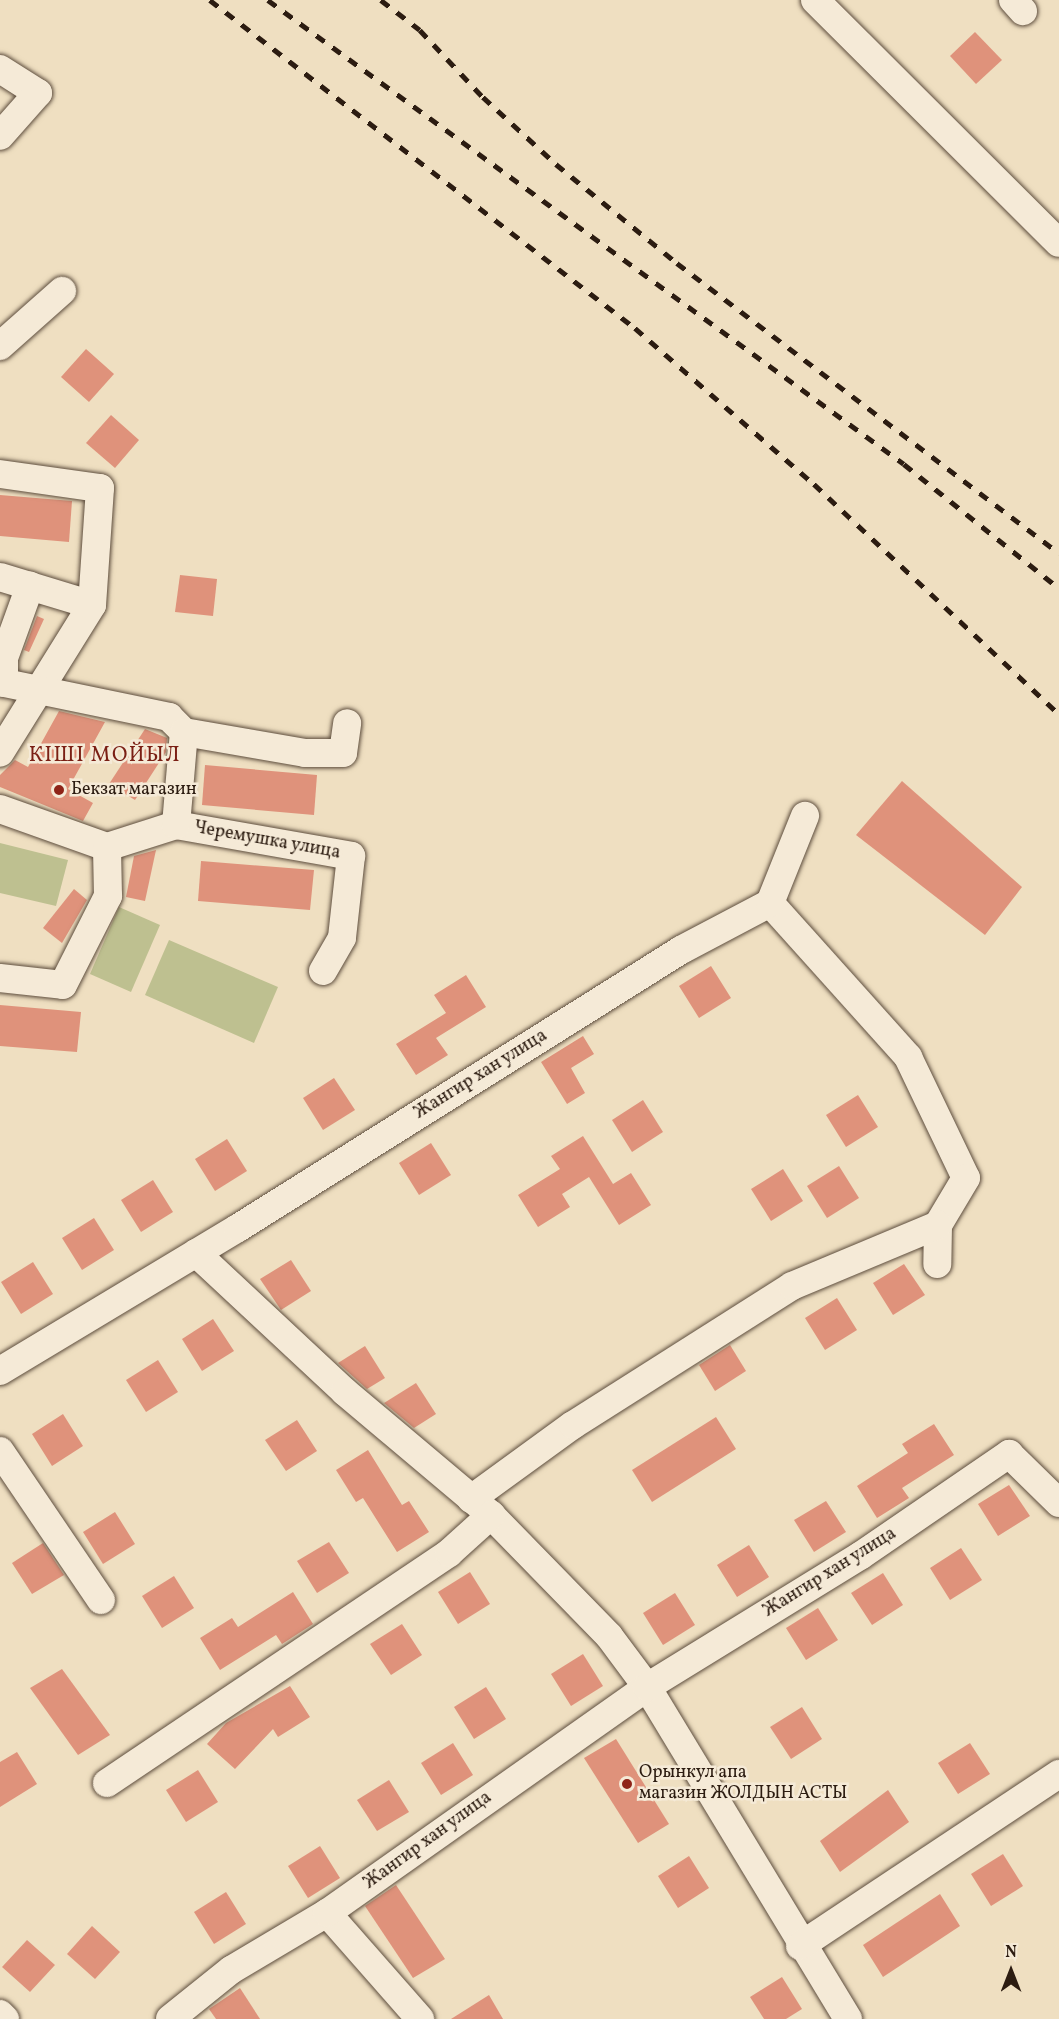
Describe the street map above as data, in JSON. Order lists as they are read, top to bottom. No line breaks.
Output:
{"streets":{"street":["Черемушка улица","Жангир хан улица"]},"districts":["КІШІ МОЙЫЛ"],"places":["Бекзат магазин","Орынкул апа магазин ЖОЛДЫН АСТЫ"],"north":"top"}
